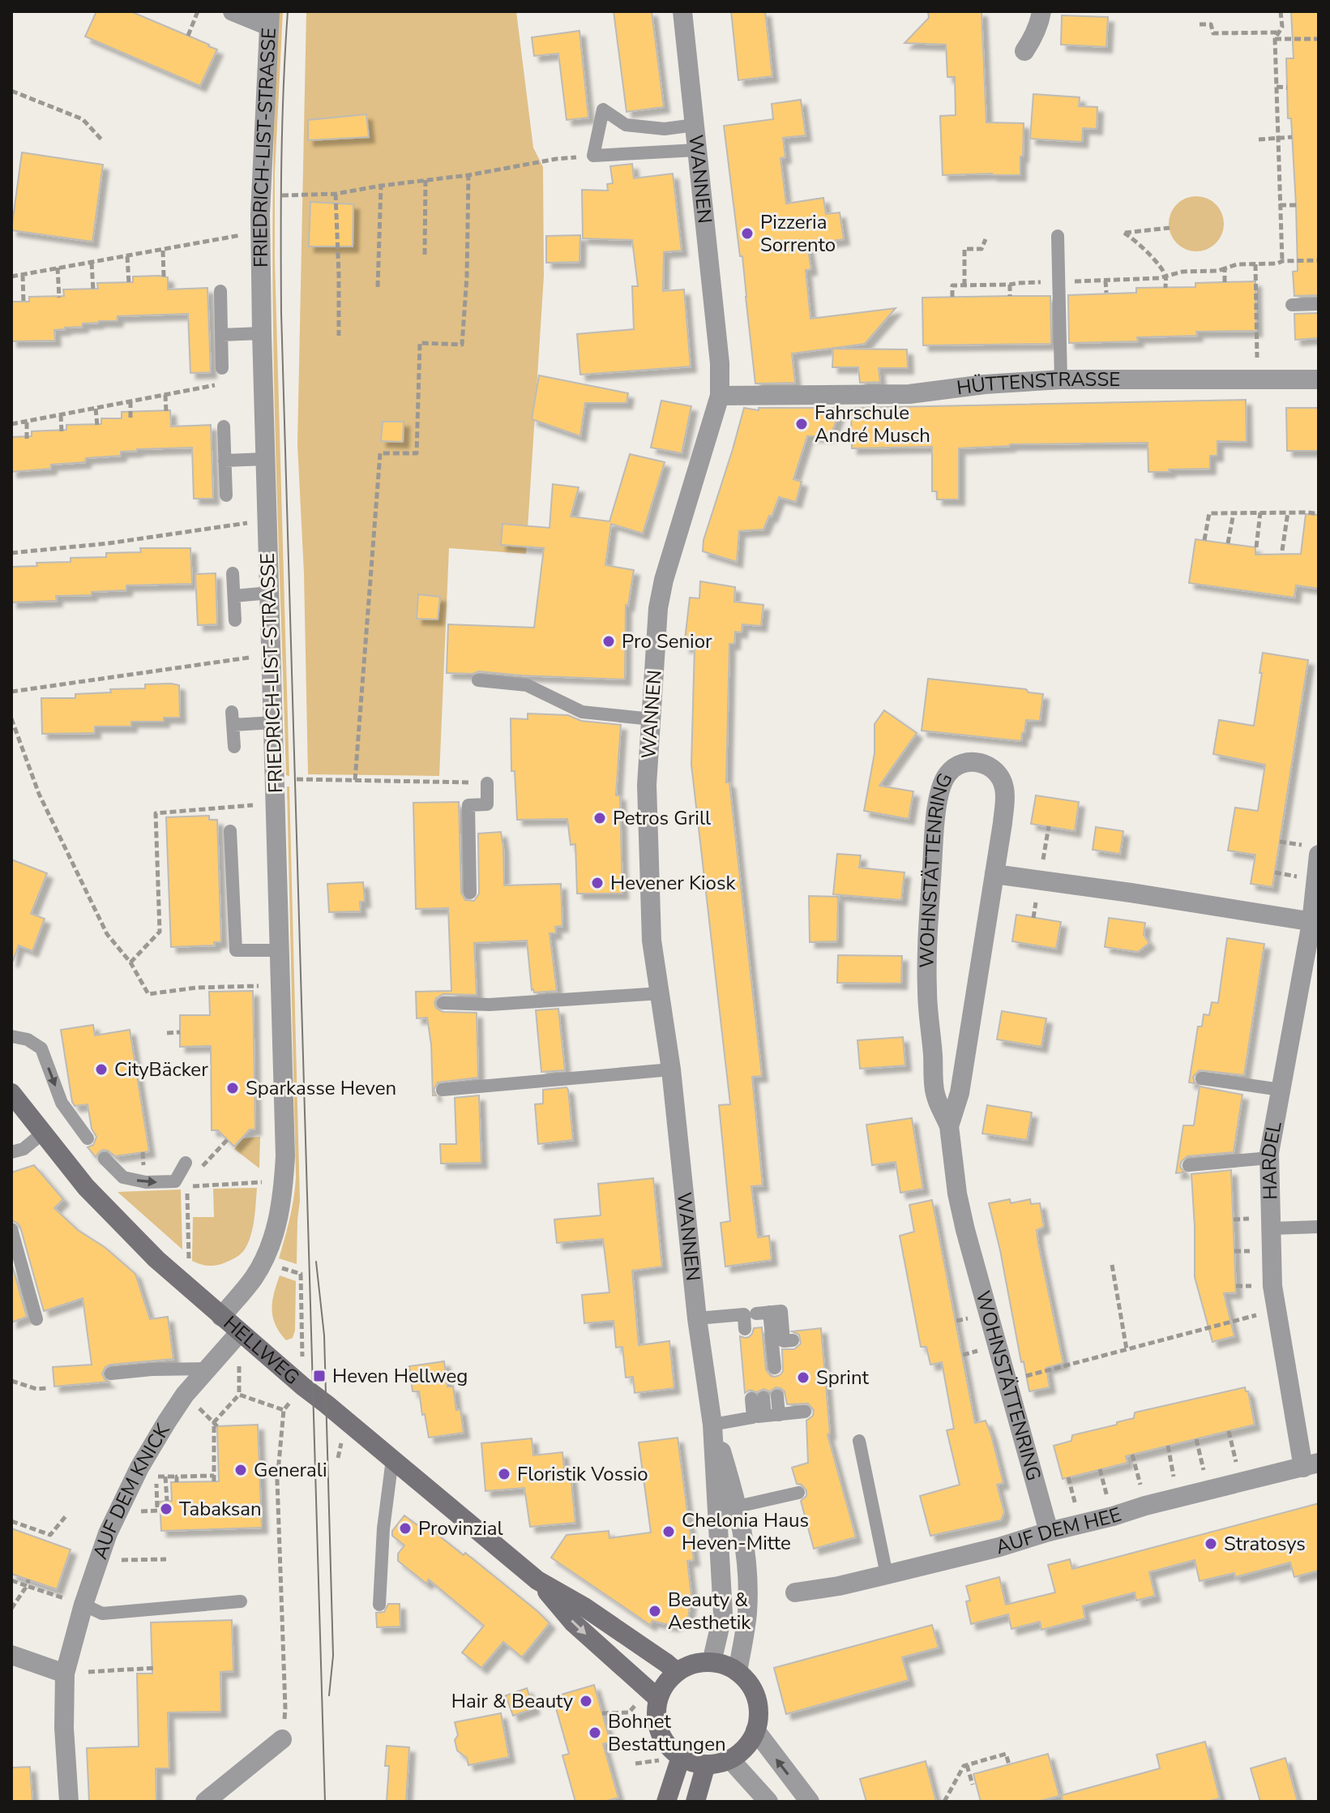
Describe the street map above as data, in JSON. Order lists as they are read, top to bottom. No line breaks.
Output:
{"streets":{"street":["FRIEDRICH-LIST-STRASSE","WANNEN","HÜTTENSTRASSE","WOHNSTÄTTENRING","HARDEL","HELLWEG","AUF DEM KNICK","AUF DEM HEE"]},"crossings":[["FRIEDRICH-LIST-STRASSE","HELLWEG"],["WANNEN","HÜTTENSTRASSE"],["WANNEN","HELLWEG"],["WOHNSTÄTTENRING","AUF DEM HEE"],["HARDEL","AUF DEM HEE"],["HELLWEG","AUF DEM KNICK"]],"places":{"other":["Pizzeria Sorrento","Fahrschule André Musch","Pro Senior","Petros Grill","Hevener Kiosk","CityBäcker","Sparkasse Heven","Sprint","Generali","Floristik Vossio","Tabaksan","Provinzial","Chelonia Haus Heven-Mitte","Stratosys","Beauty & Aesthetik","Hair & Beauty","Bohnet Bestattungen"],"transit":["Heven Hellweg"]}}
